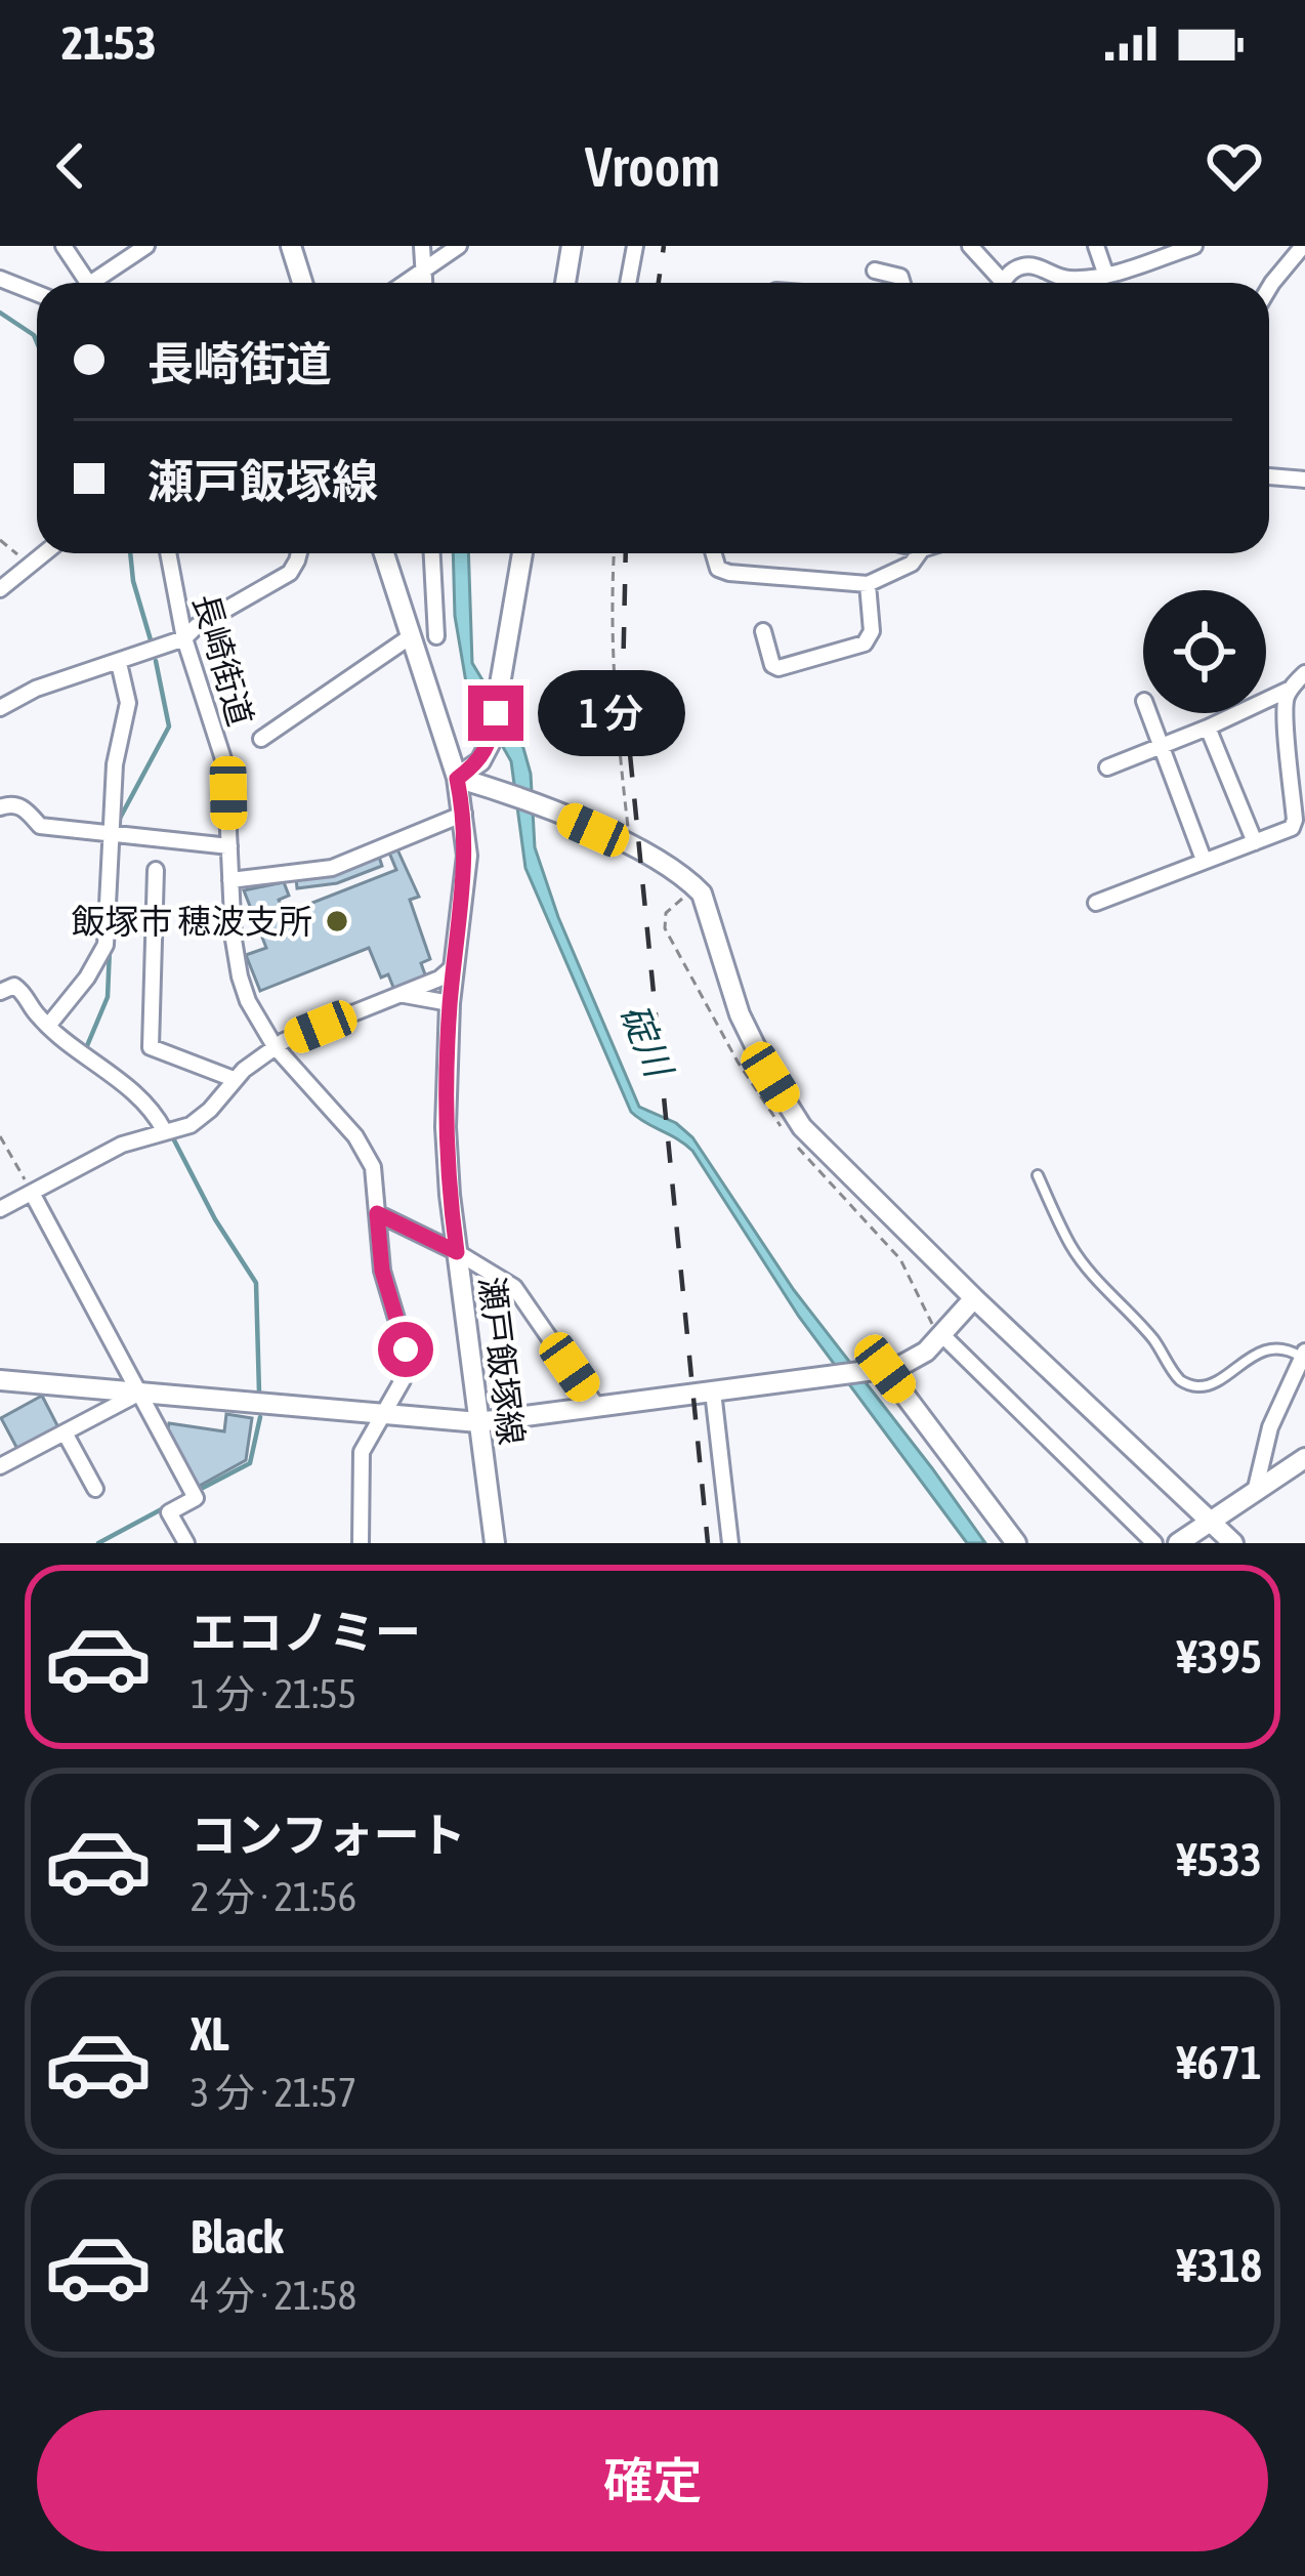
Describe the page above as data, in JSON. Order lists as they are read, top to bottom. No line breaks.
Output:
{"streets":{"street":["長崎街道","瀬戸飯塚線"]},"water":["碇川"],"places":["飯塚市 穂波支所"],"page":{"status":"21:53","header":"Vroom","banner":["長崎街道","瀬戸飯塚線"],"bubble":"1 分","list":[{"name":"エコノミー","note":"1 分 · 21:55","value":"¥395"},{"name":"コンフォート","note":"2 分 · 21:56","value":"¥533"},{"name":"XL","note":"3 分 · 21:57","value":"¥671"},{"name":"Black","note":"4 分 · 21:58","value":"¥318"}],"buttons":"確定"}}
